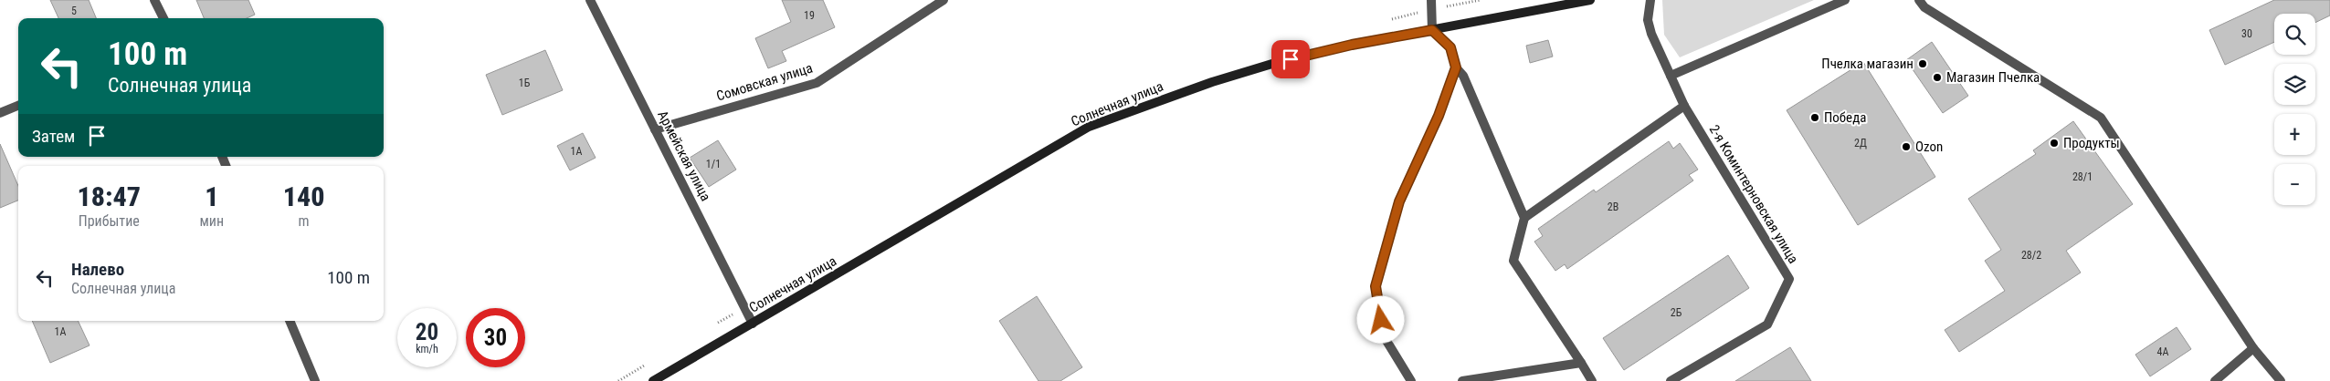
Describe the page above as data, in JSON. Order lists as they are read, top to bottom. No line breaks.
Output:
{"streets":{"street":["Сомовская улица","Солнечная улица","Армейская улица","2-я Коминтерновская улица"]},"crossings":[["Сомовская улица","Армейская улица"],["Солнечная улица","Армейская улица"]],"places":["Пчелка магазин","Магазин Пчелка","Победа","Продукты","Ozon"],"house_numbers":["5","19","30","1Б","2Д","1А","1/1","28/1","2В","28/2","2Б","1А","4А"],"page":{"map_buttons":["+","−"],"turn":["100 m","Солнечная улица"],"then":"Затем","eta":["18:47","Прибытие","1","мин","140","m"],"list":[{"name":"Налево","note":"Солнечная улица","value":"100 m"}],"speed":"20 km/h","limit":"30"}}
